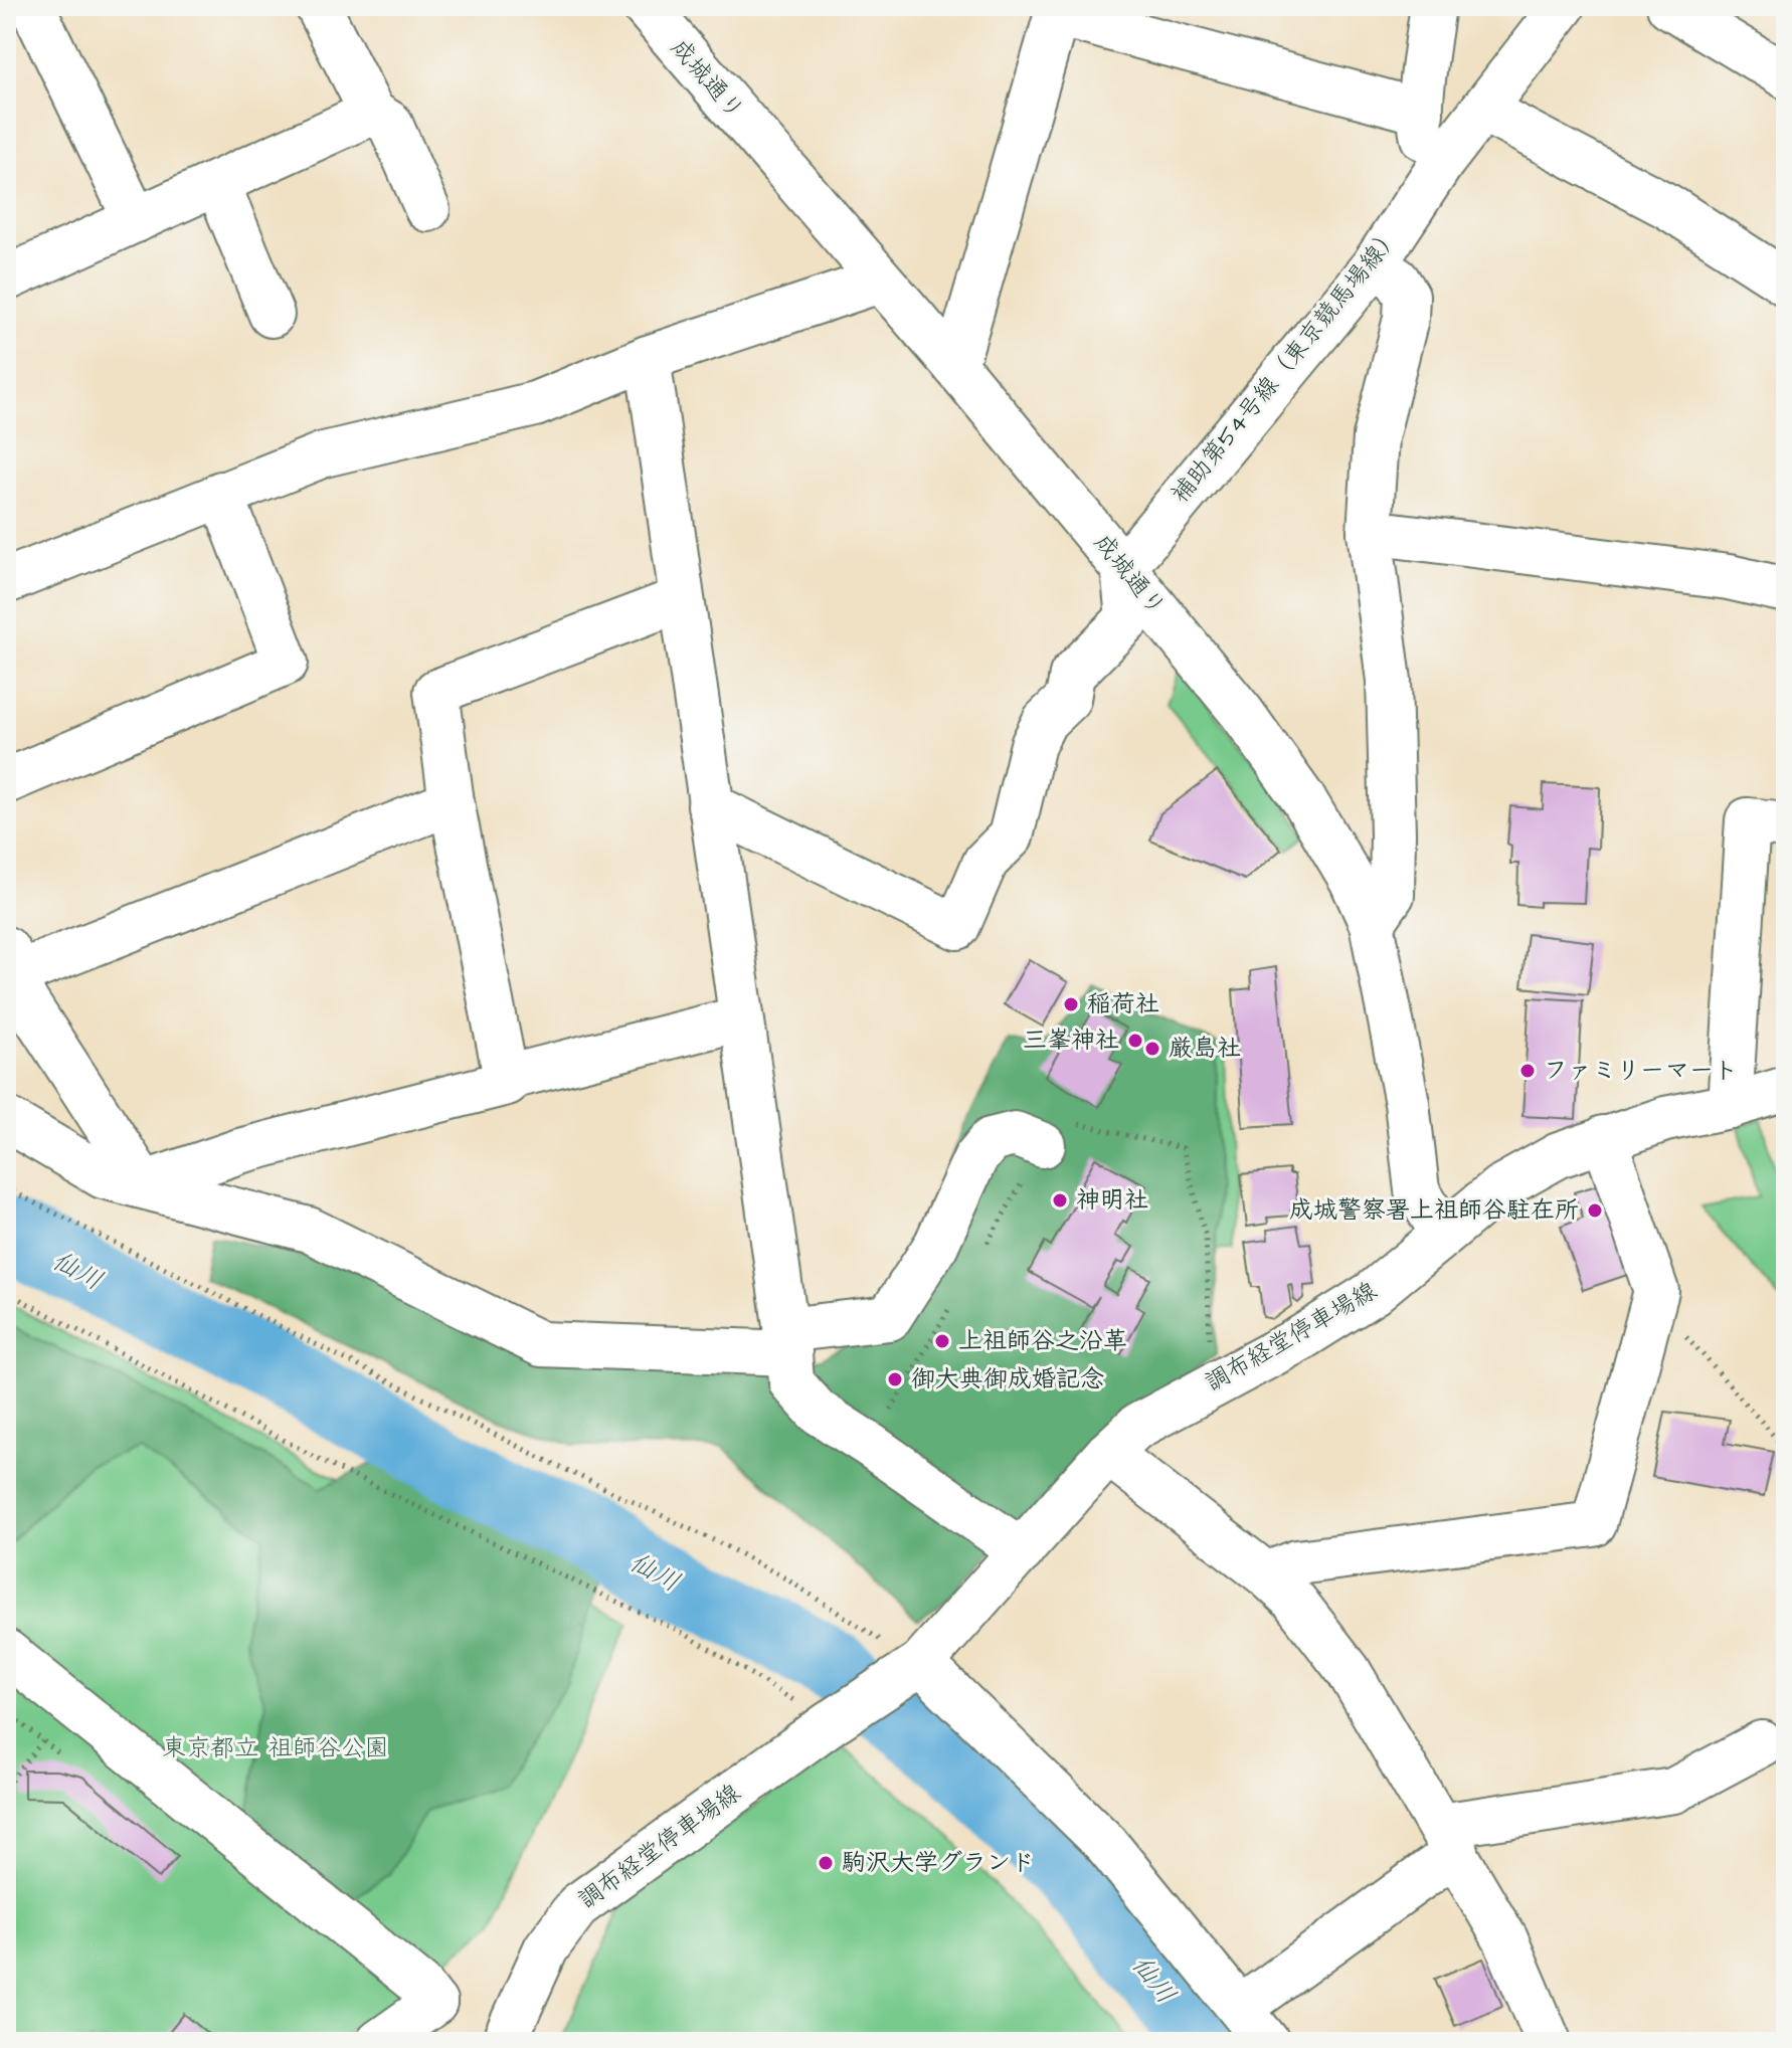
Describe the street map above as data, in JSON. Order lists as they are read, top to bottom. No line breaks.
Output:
{"streets":{"street":["成城通り","補助第54号線（東京競馬場線）","調布経堂停車場線"]},"crossings":[["成城通り","補助第54号線（東京競馬場線）"],["成城通り","調布経堂停車場線"]],"water":["仙川"],"parks":["東京都立 祖師谷公園"],"places":["稲荷社","三峯神社","厳島社","ファミリーマート","神明社","成城警察署上祖師谷駐在所","上祖師谷之沿革","御大典御成婚記念","駒沢大学グランド"]}
